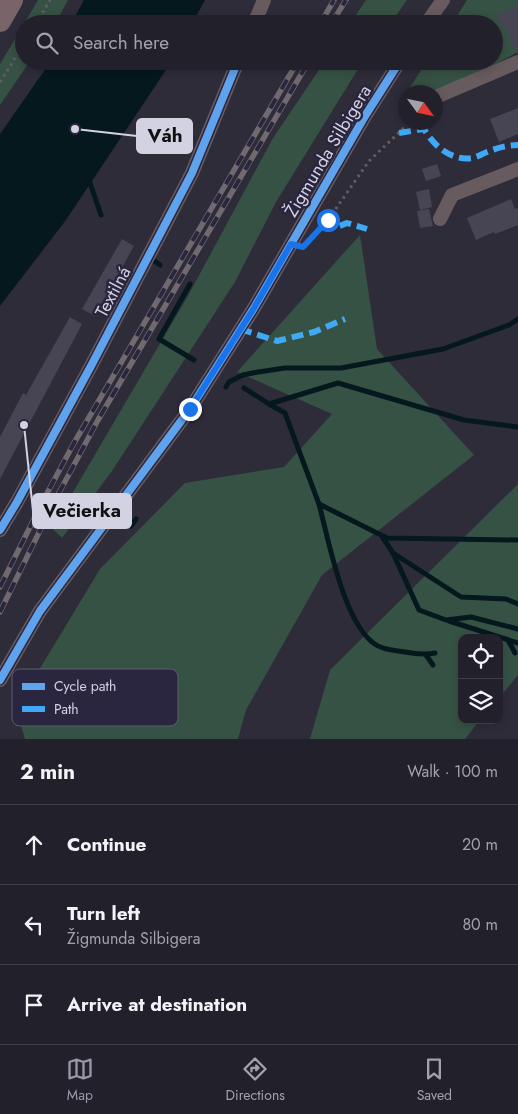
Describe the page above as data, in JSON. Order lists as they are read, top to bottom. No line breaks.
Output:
{"streets":{"street":["Žigmunda Silbigera","Textilná"]},"places":["Váh","Večierka"],"legend":["Cycle path","Path"],"north":"bottom right","page":{"search":"Search here","heading":["2 min","Walk · 100 m"],"list":[["Continue","20 m"],["Turn left","Žigmunda Silbigera","80 m"],"Arrive at destination"],"nav":["Map","Directions","Saved"]}}
